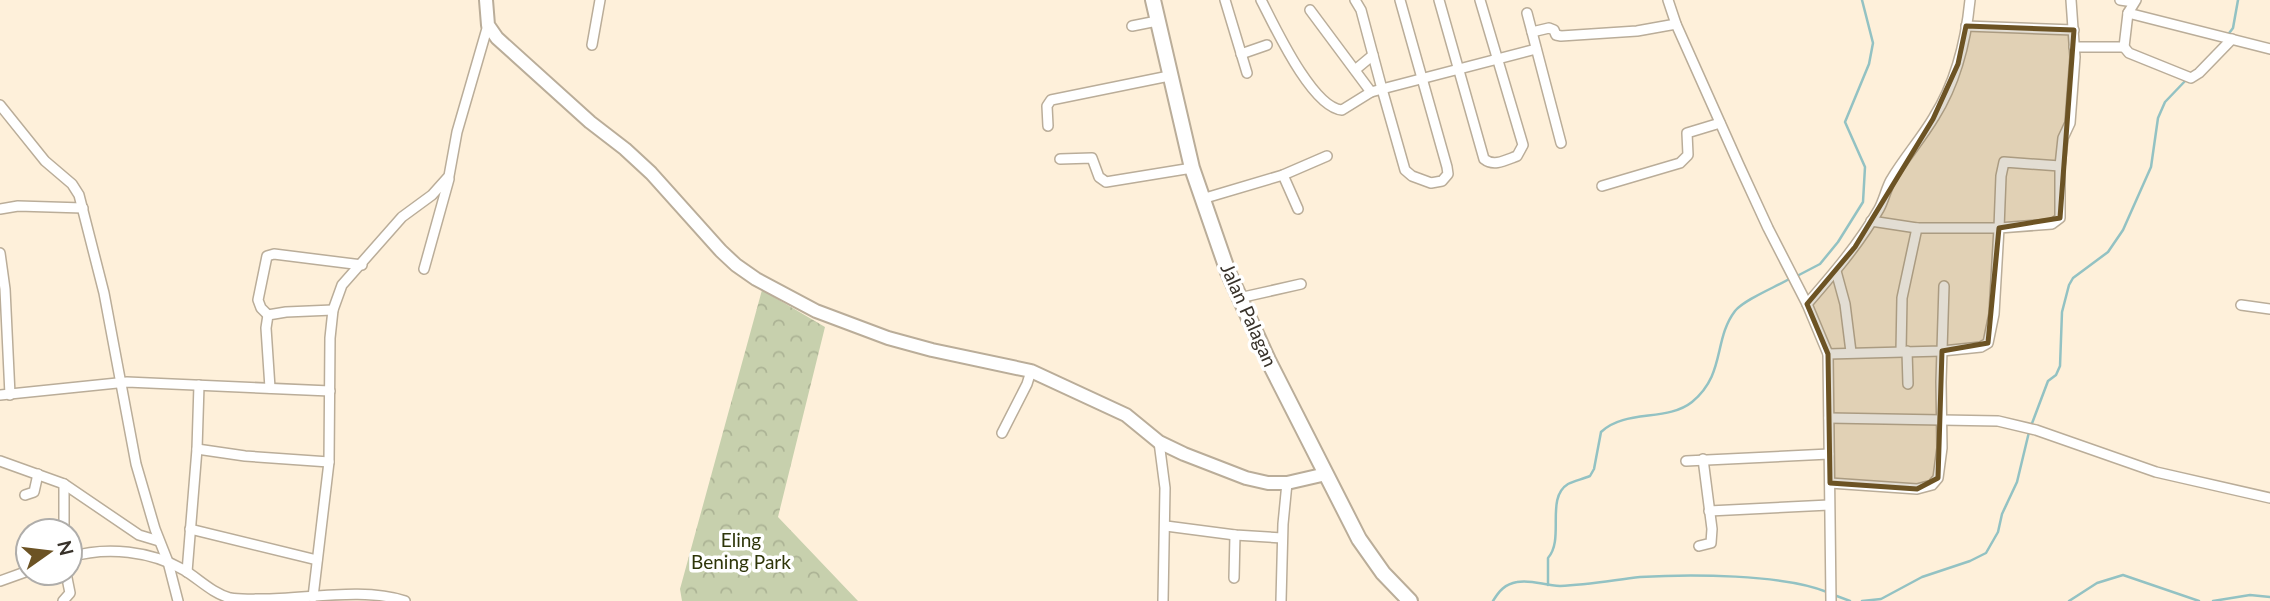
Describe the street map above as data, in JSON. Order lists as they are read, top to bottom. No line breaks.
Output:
{"streets":{"main road":["Jalan Palagan"]},"parks":["Eling Bening Park"],"north":"right"}
